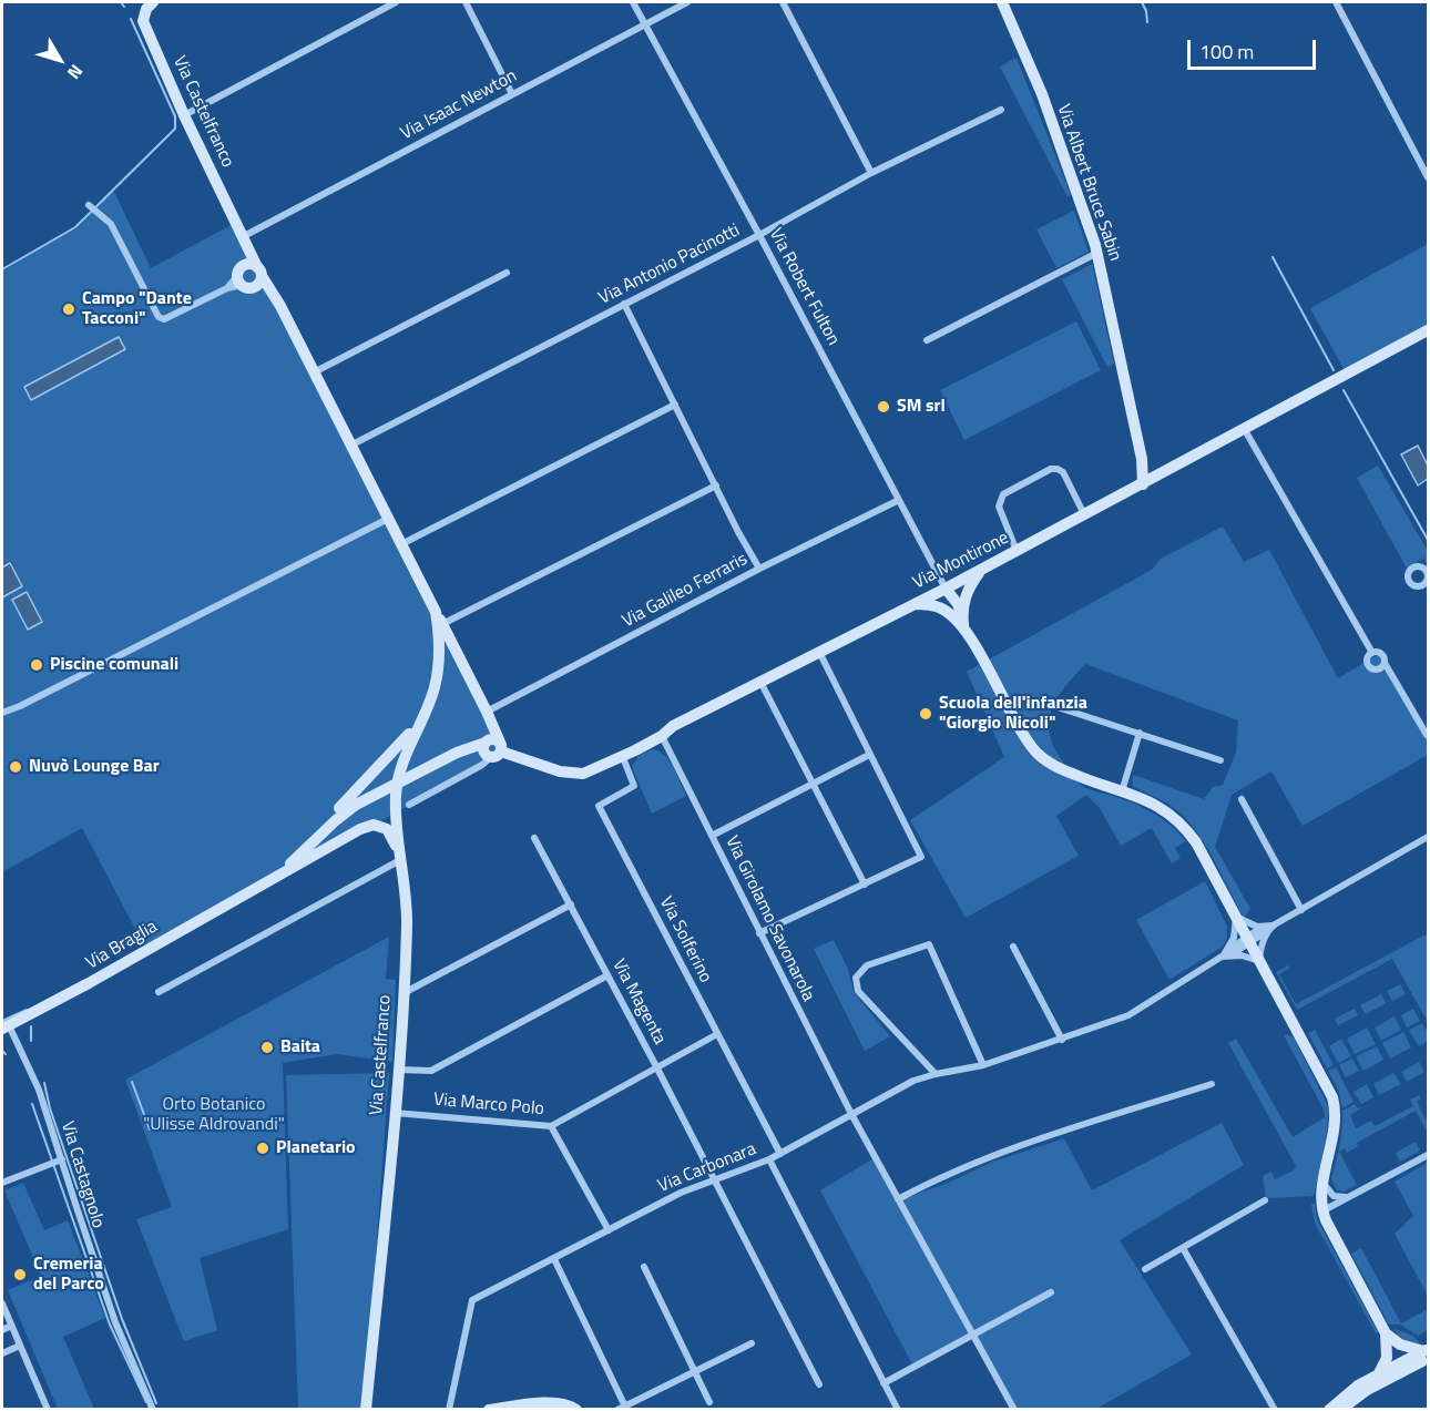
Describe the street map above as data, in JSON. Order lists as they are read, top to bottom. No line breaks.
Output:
{"streets":{"street":["Via Isaac Newton","Via Castelfranco","Via Albert Bruce Sabin","Via Antonio Pacinotti","Via Robert Fulton","Via Montirone","Via Galileo Ferraris","Via Girolamo Savonarola","Via Solferino","Via Braglia","Via Magenta","Via Marco Polo","Via Carbonara","Via Castagnolo"]},"crossings":[["Via Isaac Newton","Via Castelfranco"],["Via Isaac Newton","Via Robert Fulton"],["Via Castelfranco","Via Antonio Pacinotti"],["Via Castelfranco","Via Montirone"],["Via Castelfranco","Via Galileo Ferraris"],["Via Castelfranco","Via Braglia"],["Via Castelfranco","Via Marco Polo"],["Via Albert Bruce Sabin","Via Montirone"],["Via Antonio Pacinotti","Via Robert Fulton"],["Via Robert Fulton","Via Montirone"],["Via Robert Fulton","Via Galileo Ferraris"],["Via Montirone","Via Girolamo Savonarola"],["Via Montirone","Via Solferino"],["Via Montirone","Via Braglia"],["Via Girolamo Savonarola","Via Carbonara"],["Via Solferino","Via Marco Polo"],["Via Solferino","Via Carbonara"],["Via Braglia","Via Castagnolo"],["Via Magenta","Via Marco Polo"],["Via Magenta","Via Carbonara"]],"parks":["Orto Botanico \"Ulisse Aldrovandi\""],"places":["Campo \"Dante Tacconi\"","SM srl","Piscine comunali","Scuola dell'infanzia \"Giorgio Nicoli\"","Nuvò Lounge Bar","Baita","Planetario","Cremeria del Parco"],"scale_bar":"100 m","north":"bottom right"}
